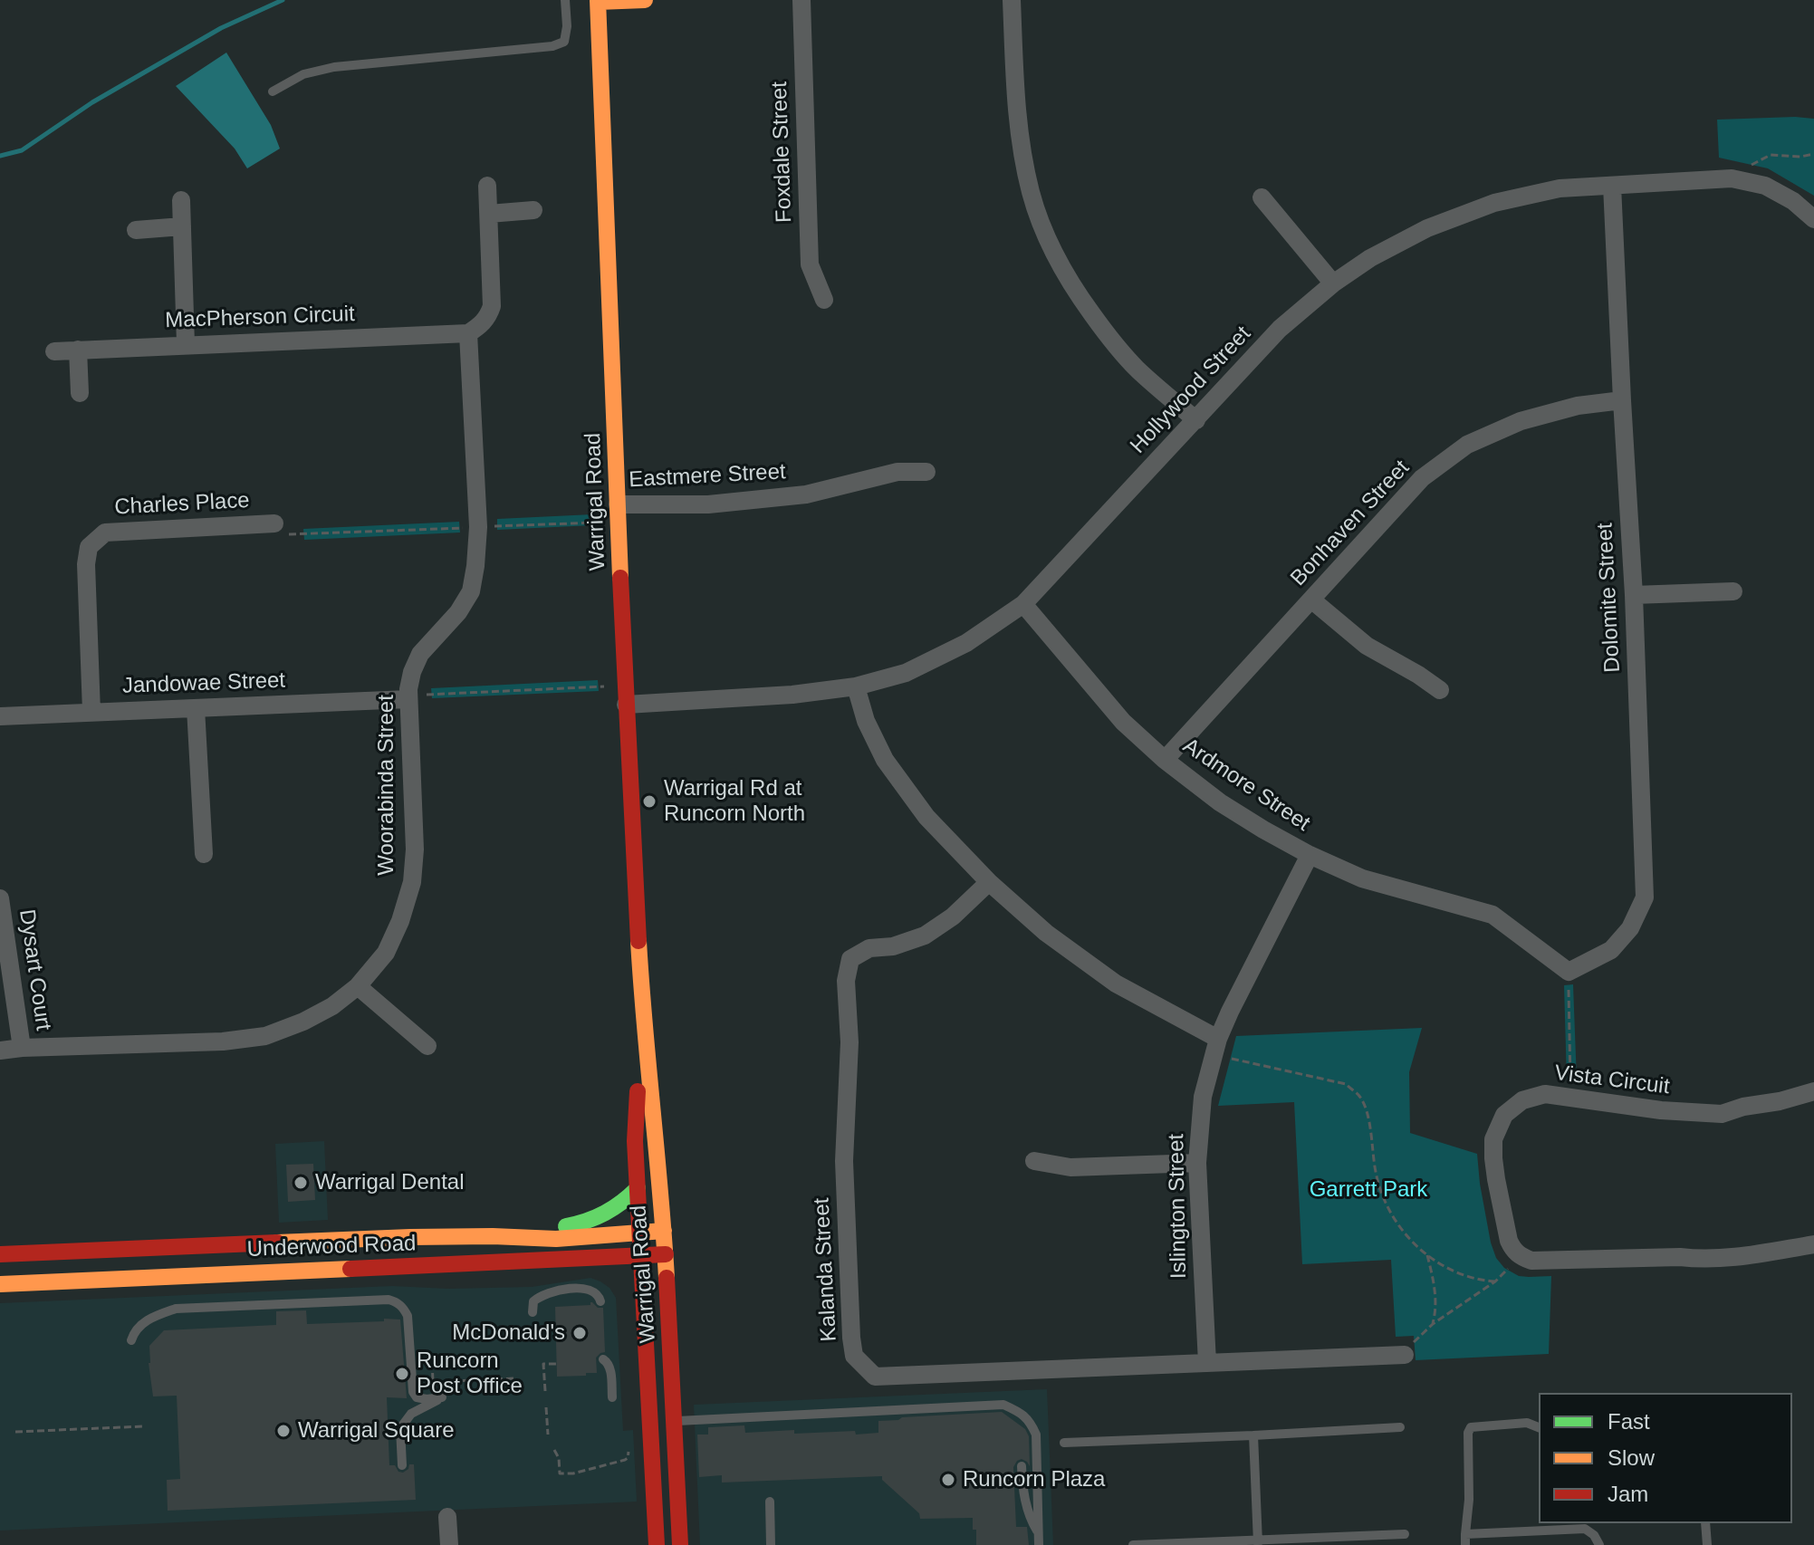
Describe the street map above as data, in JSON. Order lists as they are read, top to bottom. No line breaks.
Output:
{"streets":{"main road":["Warrigal Road","Underwood Road"],"street":["Foxdale Street","MacPherson Circuit","Hollywood Street","Eastmere Street","Charles Place","Bonhaven Street","Dolomite Street","Jandowae Street","Woorabinda Street","Ardmore Street","Dysart Court","Vista Circuit","Islington Street","Kalanda Street"]},"crossings":[["MacPherson Circuit","Woorabinda Street"],["Hollywood Street","Warrigal Road"],["Hollywood Street","Dolomite Street"],["Hollywood Street","Ardmore Street"],["Eastmere Street","Warrigal Road"],["Warrigal Road","Underwood Road"],["Charles Place","Jandowae Street"],["Bonhaven Street","Dolomite Street"],["Bonhaven Street","Ardmore Street"],["Dolomite Street","Ardmore Street"],["Jandowae Street","Woorabinda Street"],["Woorabinda Street","Dysart Court"],["Ardmore Street","Islington Street"],["Islington Street","Kalanda Street"]],"parks":["Garrett Park"],"places":["Warrigal Rd at Runcorn North","Warrigal Dental","McDonald's","Runcorn Post Office","Warrigal Square","Runcorn Plaza"],"legend":["Fast","Slow","Jam"]}
